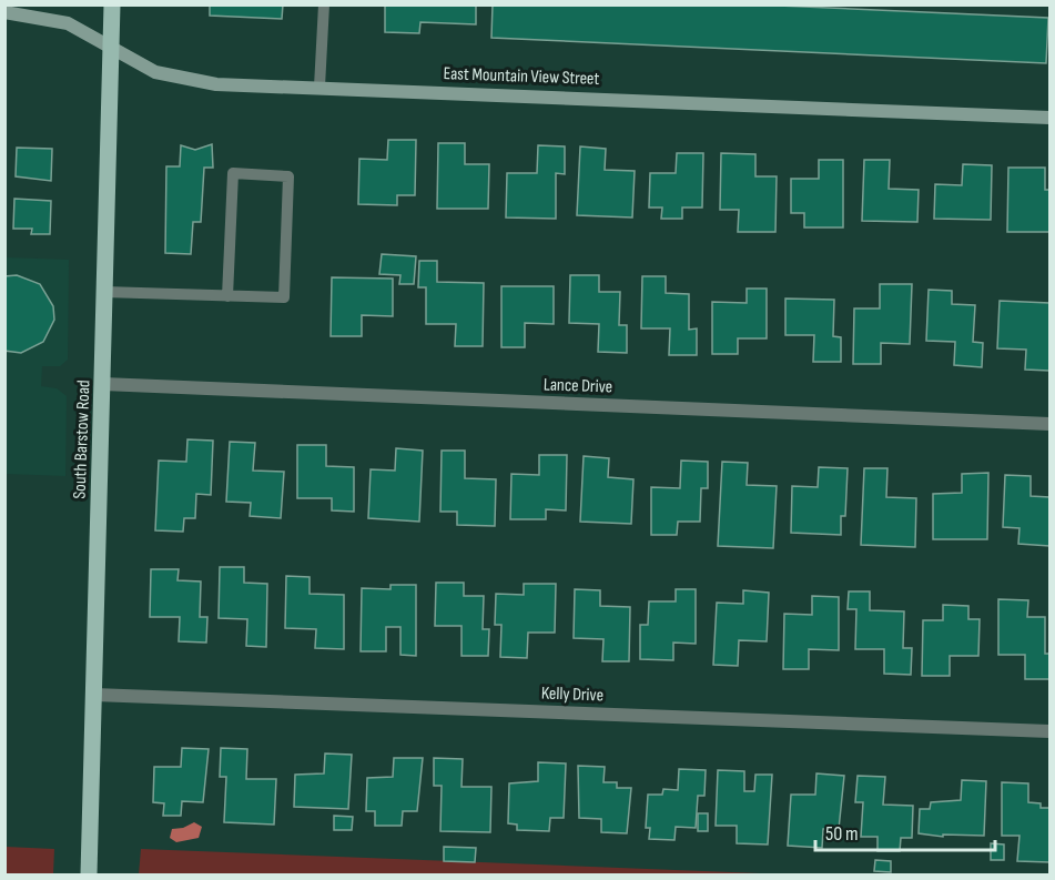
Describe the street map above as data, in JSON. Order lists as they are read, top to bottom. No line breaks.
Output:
{"streets":{"main road":["East Mountain View Street","South Barstow Road"],"street":["Lance Drive","Kelly Drive"]},"crossings":[["East Mountain View Street","South Barstow Road"],["Lance Drive","South Barstow Road"],["South Barstow Road","Kelly Drive"]],"scale_bar":"50 m"}
